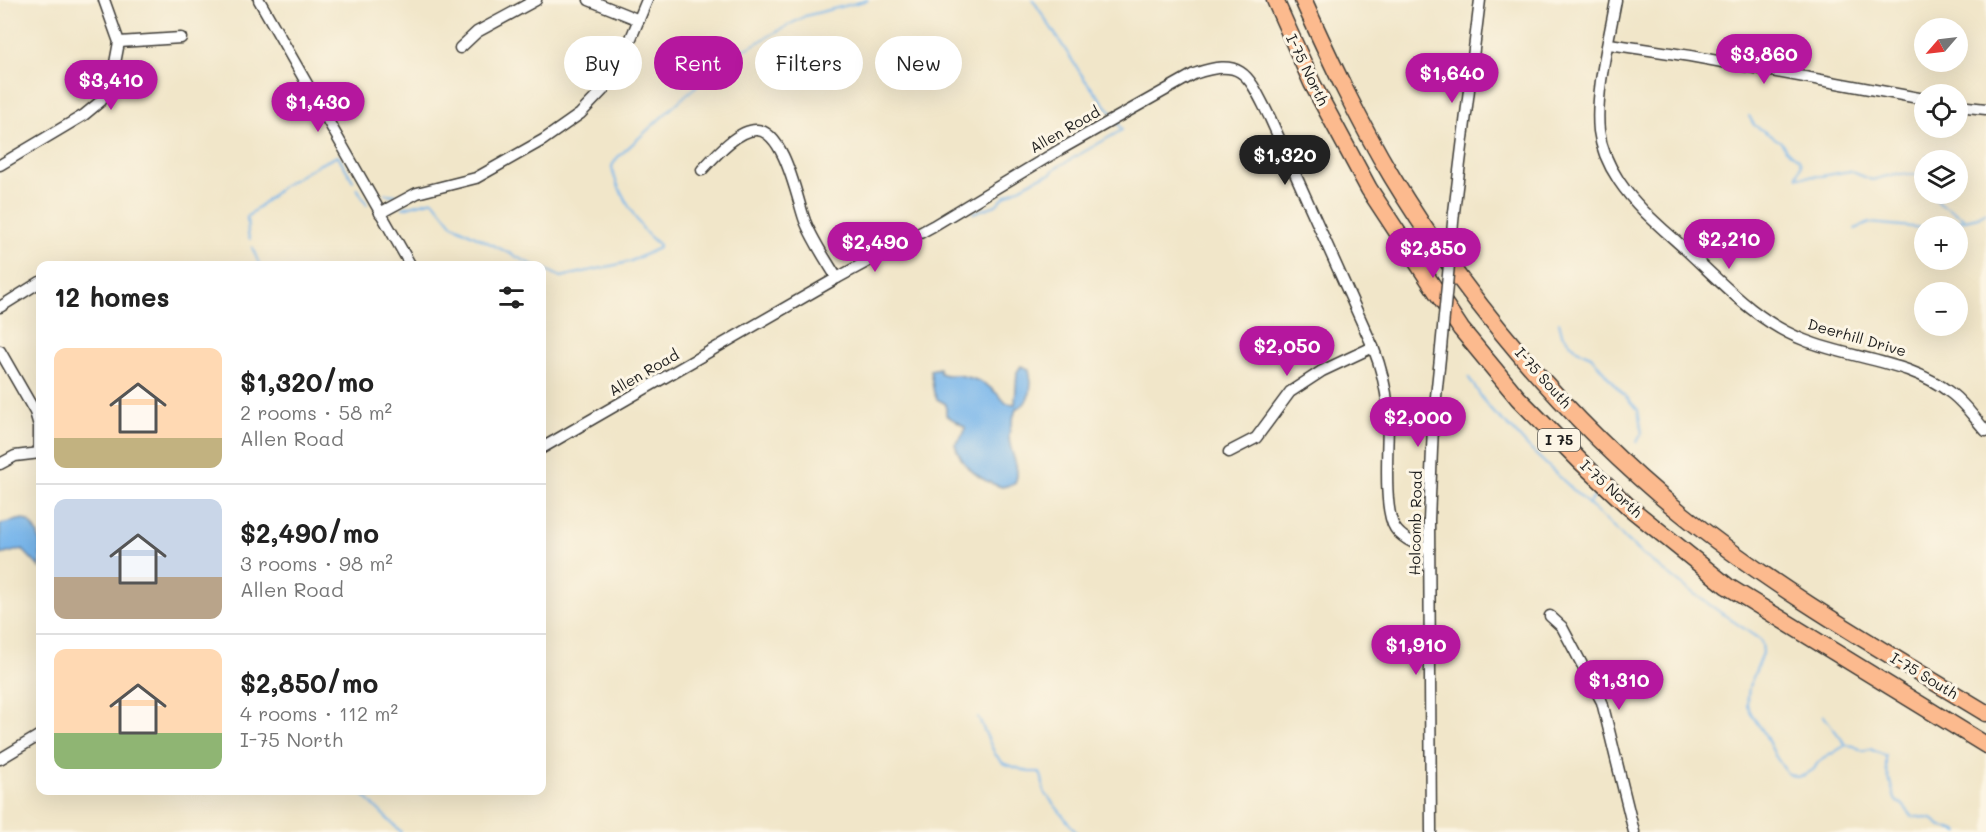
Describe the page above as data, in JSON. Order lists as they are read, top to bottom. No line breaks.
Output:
{"streets":{"highway":["I-75 North","I-75 South","I 75"],"street":["Allen Road","Deerhill Drive","Holcomb Road"]},"crossings":[["Allen Road","Holcomb Road"]],"north":"bottom left","page":{"map_buttons":["+","−"],"price":["$3,860","$1,640","$3,410","$1,430","$1,320","$2,210","$2,490","$2,850","$2,050","$2,000","$1,910","$1,310"],"chip":["Buy","Rent","Filters","New"],"heading":"12 homes","list":[{"name":"$1,320/mo","note":"2 rooms · 58 m² · Allen Road"},{"name":"$2,490/mo","note":"3 rooms · 98 m² · Allen Road"},{"name":"$2,850/mo","note":"4 rooms · 112 m² · I-75 North"}]}}
